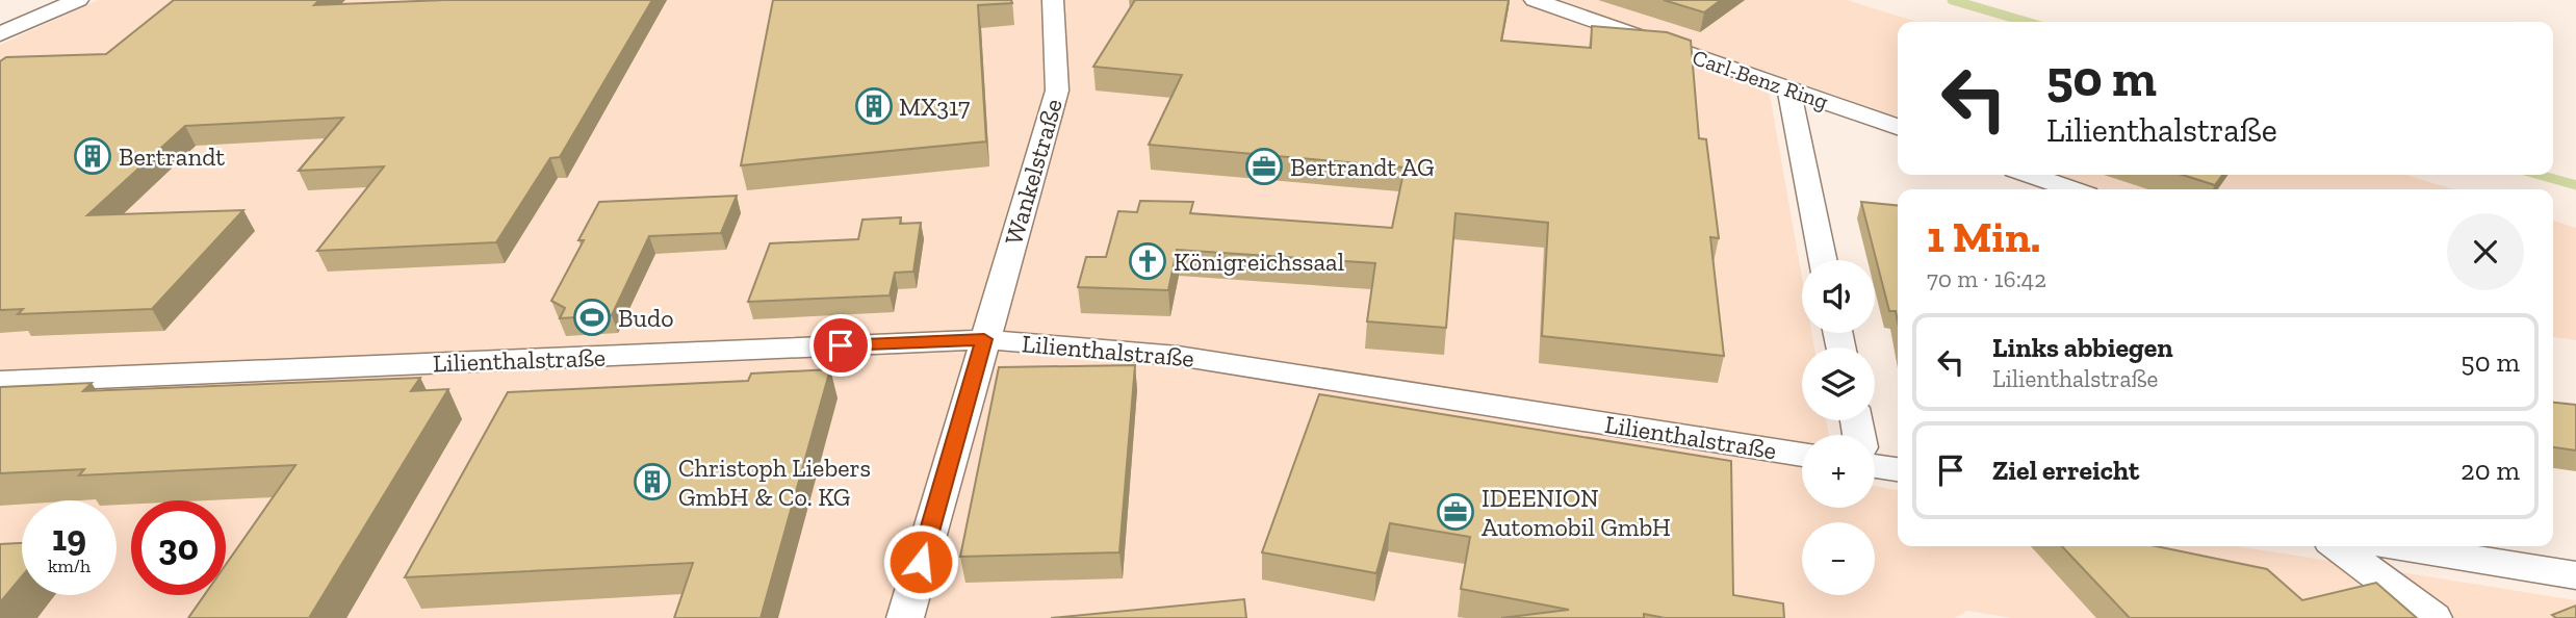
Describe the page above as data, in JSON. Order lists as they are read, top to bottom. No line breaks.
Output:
{"streets":{"street":["Carl-Benz Ring","Wankelstraße","Lilienthalstraße"]},"crossings":[["Wankelstraße","Lilienthalstraße"]],"places":{"building":["MX317","Bertrandt","Christoph Liebers GmbH & Co. KG"],"office":["Bertrandt AG","IDEENION Automobil GmbH"],"church":["Königreichssaal"],"sports":["Budo"]},"page":{"turn":["50 m","Lilienthalstraße"],"heading":["1 Min.","70 m · 16:42"],"map_buttons":["+","−"],"list":[{"name":"Links abbiegen","note":"Lilienthalstraße","value":"50 m"},{"name":"Ziel erreicht","value":"20 m"}],"speed":"19 km/h","limit":"30"}}
